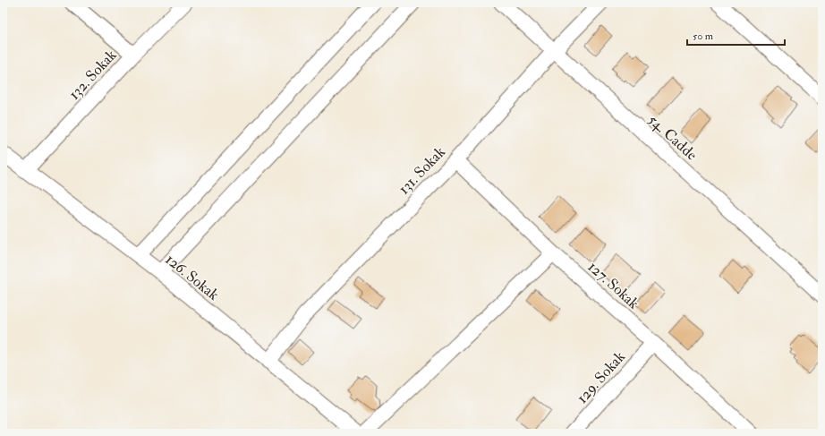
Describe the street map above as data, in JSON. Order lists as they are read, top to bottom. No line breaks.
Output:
{"streets":{"street":["132. Sokak","54. Cadde","131. Sokak","126. Sokak","127. Sokak","129. Sokak"]},"crossings":[["132. Sokak","126. Sokak"],["54. Cadde","131. Sokak"],["131. Sokak","126. Sokak"],["131. Sokak","127. Sokak"],["127. Sokak","129. Sokak"]],"scale_bar":"50 m"}
